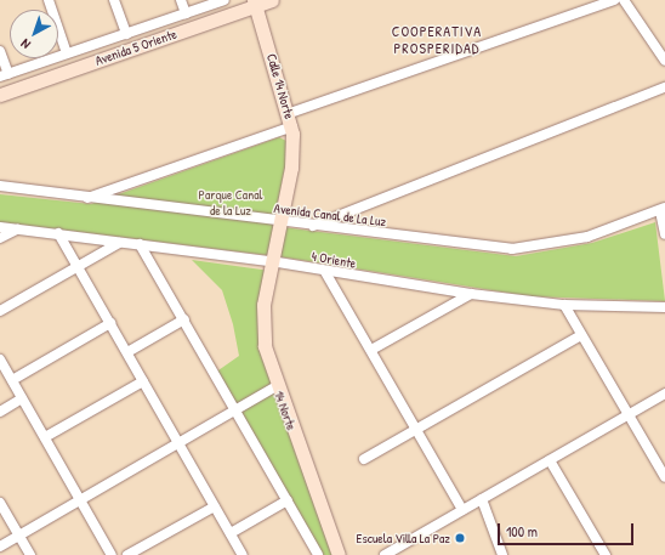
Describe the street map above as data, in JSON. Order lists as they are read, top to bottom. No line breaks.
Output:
{"streets":{"street":["Avenida 5 Oriente","Calle 14 Norte","Avenida Canal de La Luz","4 Oriente","14 Norte"]},"crossings":[["Avenida 5 Oriente","Calle 14 Norte"],["Calle 14 Norte","Avenida Canal de La Luz"],["Calle 14 Norte","4 Oriente"],["Calle 14 Norte","14 Norte"],["4 Oriente","14 Norte"]],"districts":["COOPERATIVA PROSPERIDAD"],"parks":["Parque Canal de la Luz"],"places":["Escuela Villa La Paz"],"scale_bar":"100 m","north":"bottom left"}
